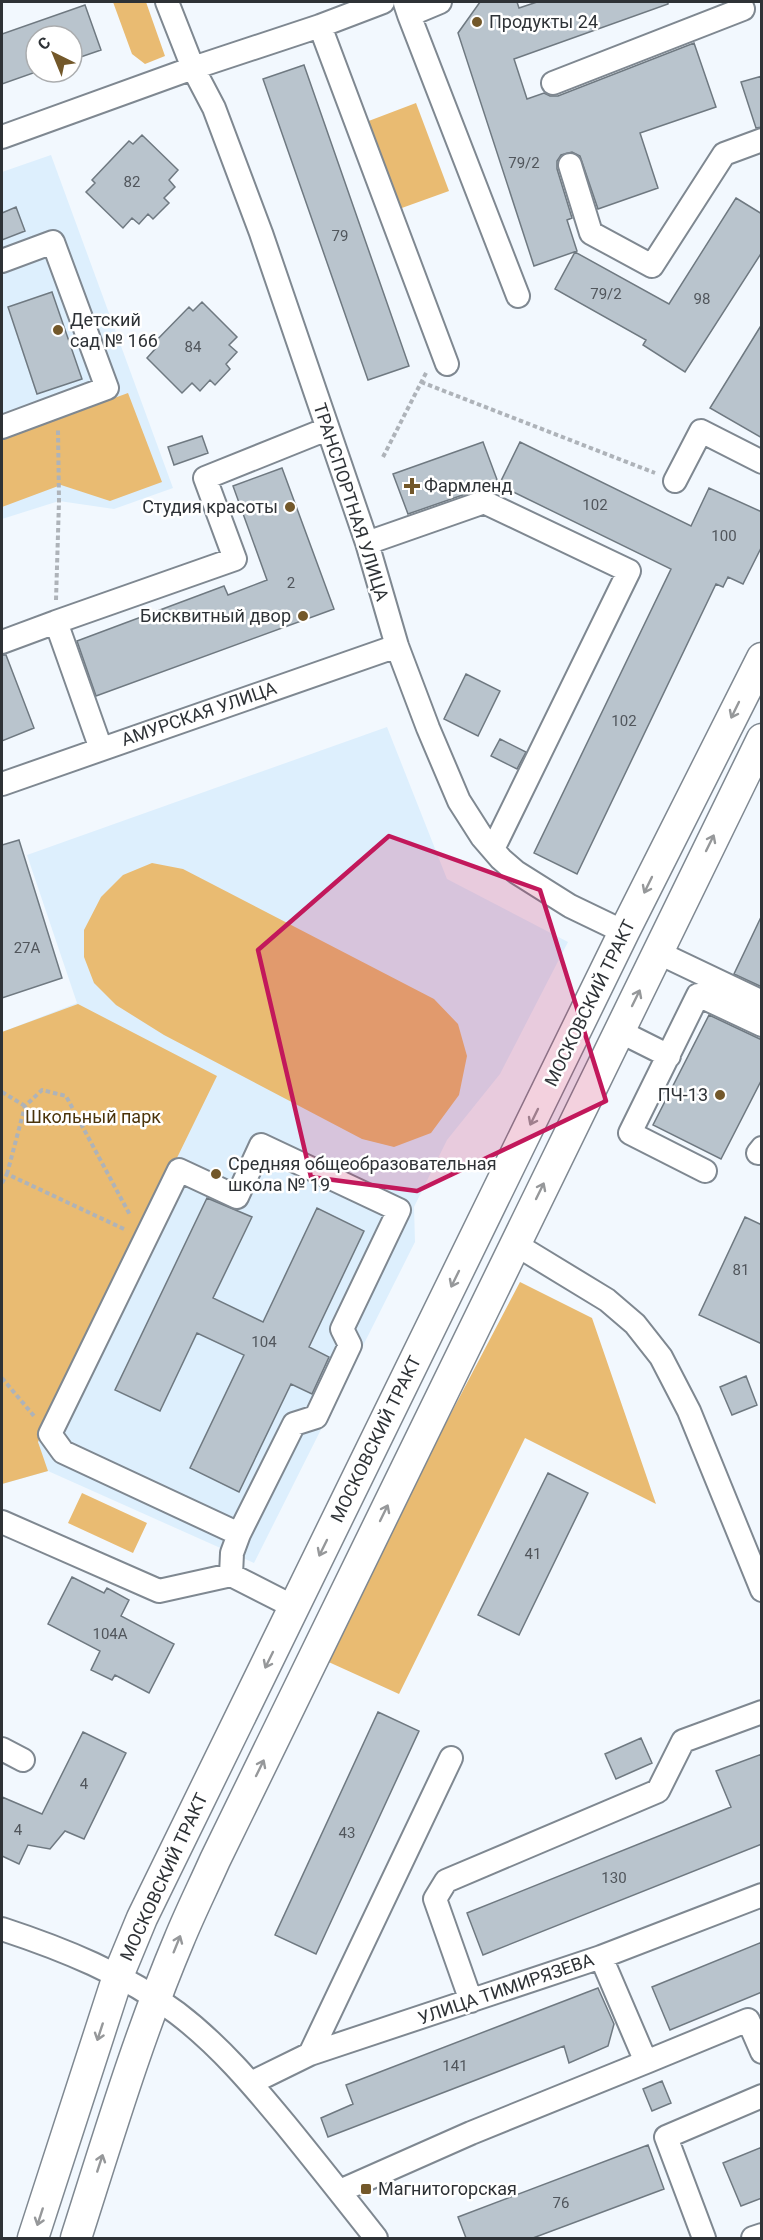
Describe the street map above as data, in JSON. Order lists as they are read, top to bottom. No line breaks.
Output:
{"streets":{"main road":["МОСКОВСКИЙ ТРАКТ"],"street":["ТРАНСПОРТНАЯ УЛИЦА","АМУРСКАЯ УЛИЦА","УЛИЦА ТИМИРЯЗЕВА"]},"crossings":[["ТРАНСПОРТНАЯ УЛИЦА","АМУРСКАЯ УЛИЦА"],["ТРАНСПОРТНАЯ УЛИЦА","МОСКОВСКИЙ ТРАКТ"]],"parks":["Школьный парк"],"places":{"other":["Продукты 24","Детский сад № 166","Студия красоты","Бисквитный двор","ПЧ-13","Средняя общеобразовательная школа № 19"],"health":["Фармленд"],"transit":["Магнитогорская"]},"house_numbers":["79/2","82","79","79/2","98","84","102","100","2","102","27А","81","104","41","104А","4","4","43","130","141","76"],"north":"top left"}
